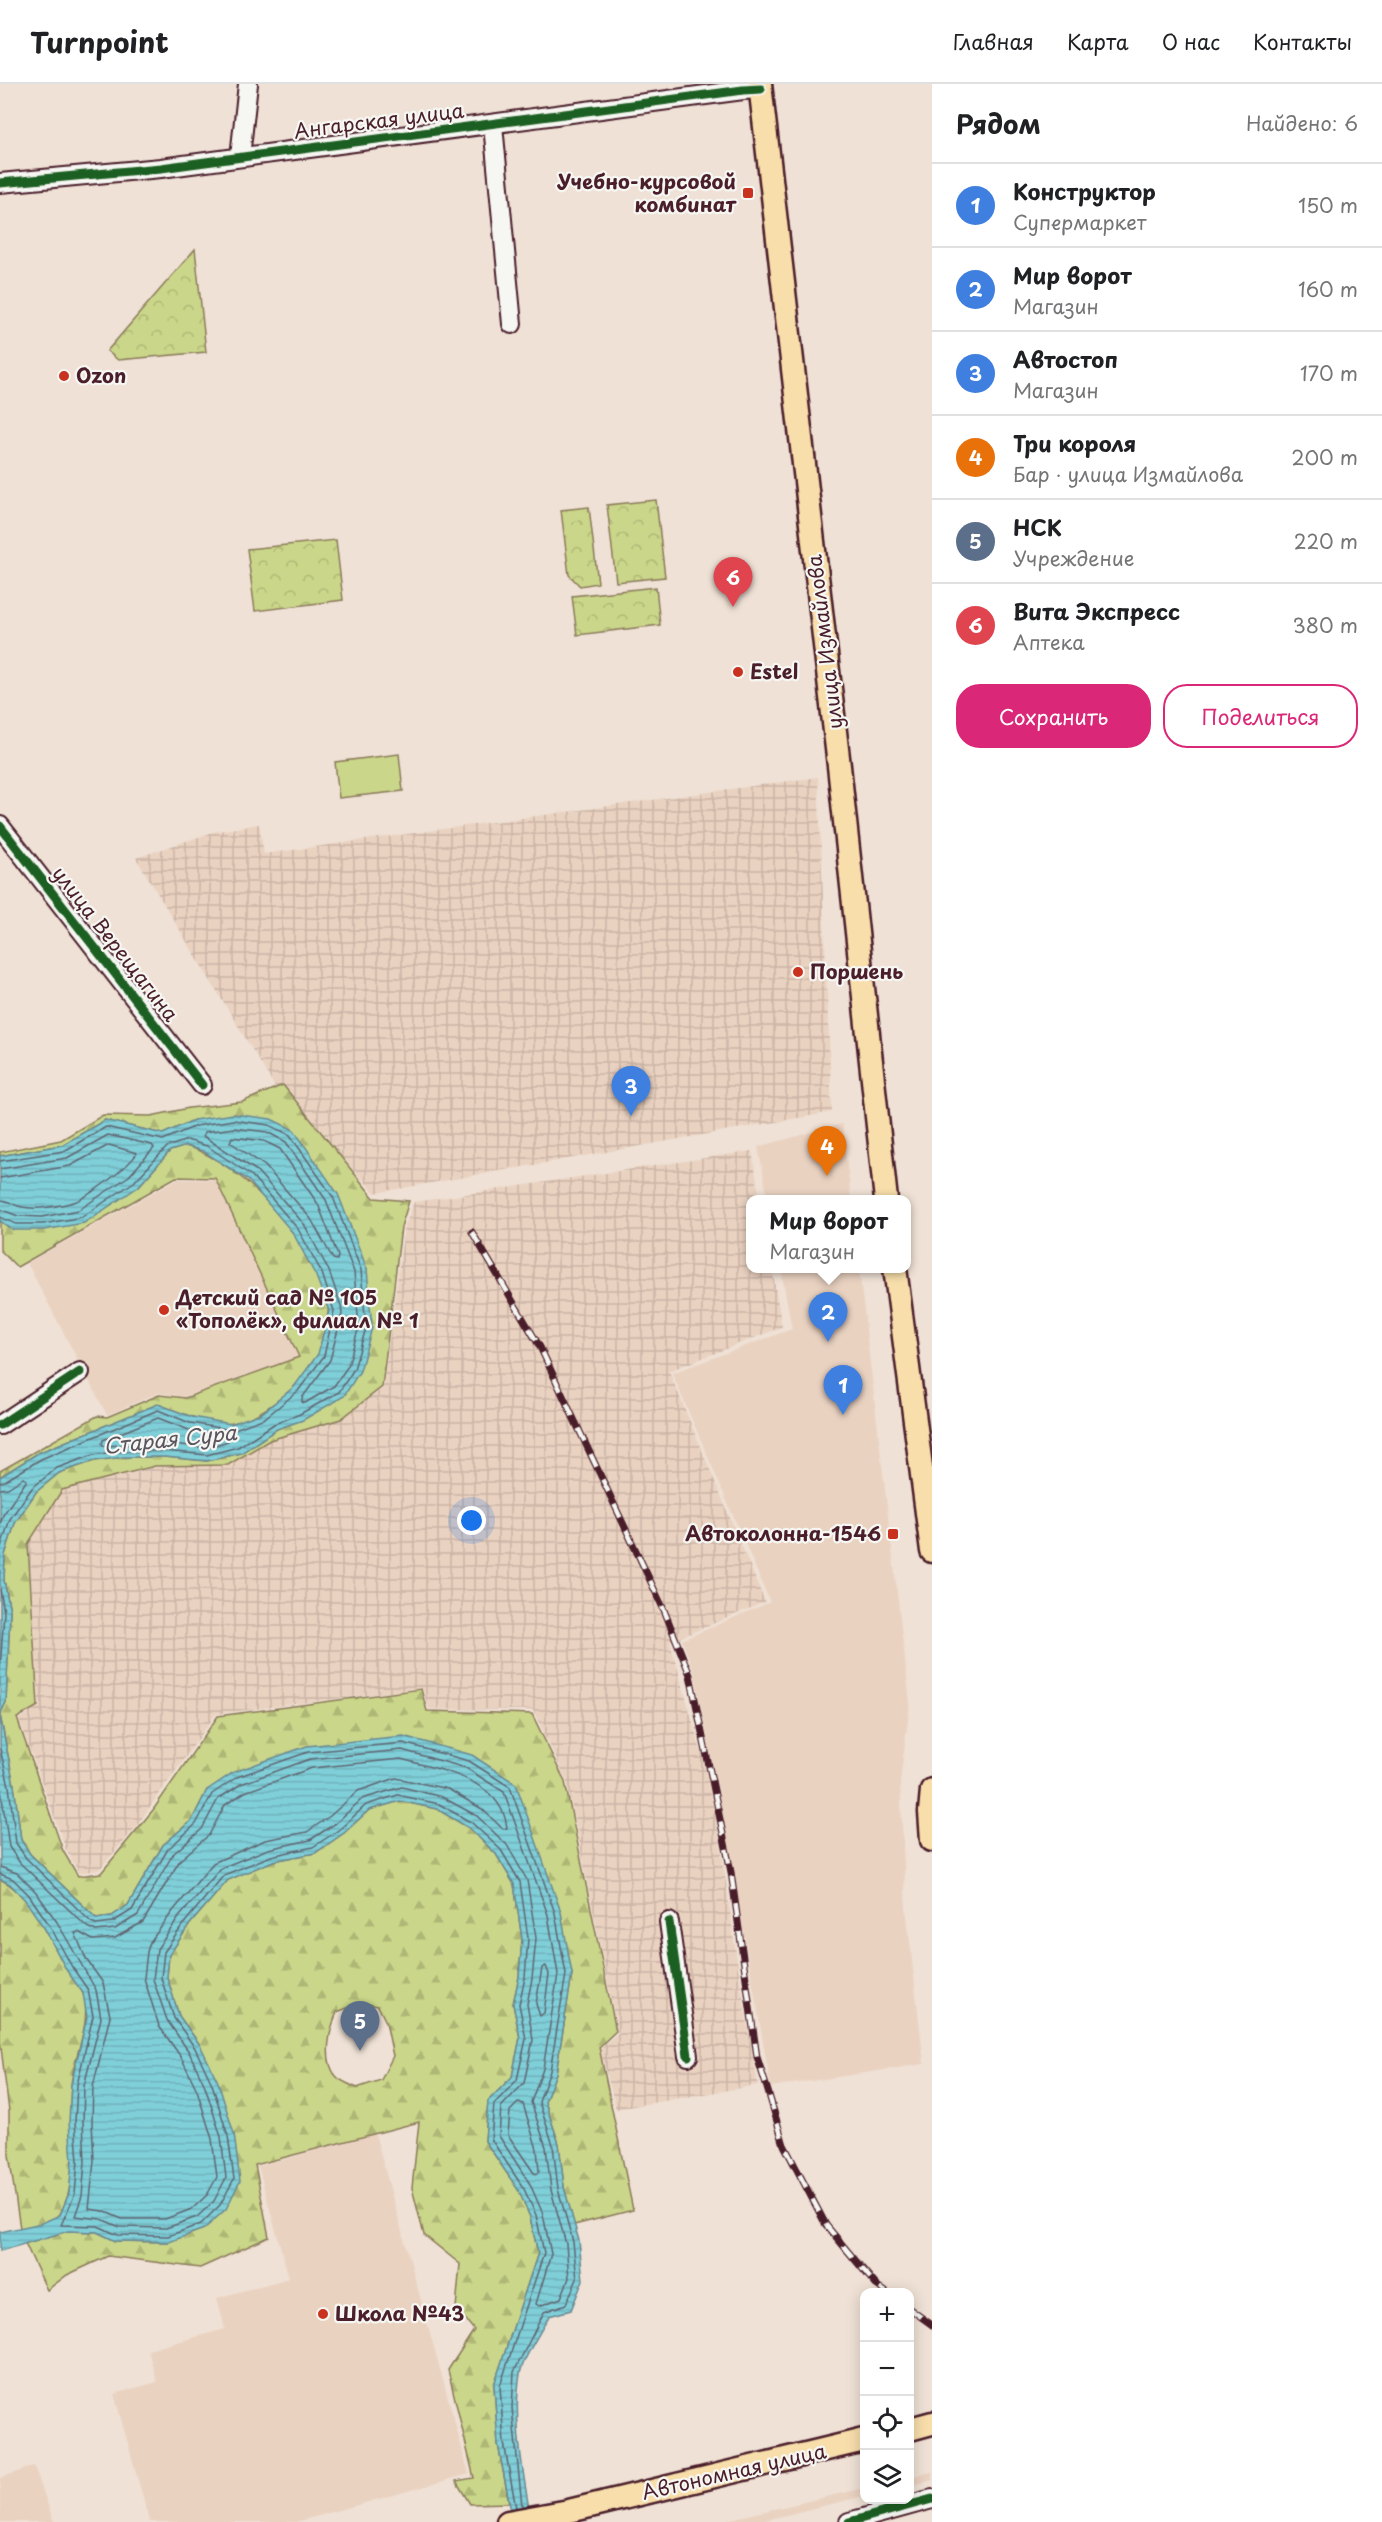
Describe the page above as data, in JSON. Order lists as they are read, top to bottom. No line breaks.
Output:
{"streets":{"main road":["улица Измайлова","Автономная улица"],"street":["Ангарская улица","улица Верещагина"]},"crossings":[["Ангарская улица","улица Измайлова"]],"water":["Старая Сура"],"places":{"transit":["Учебно-курсовой комбинат","Автоколонна-1546"],"other":["Ozon","Estel","Поршень","Детский сад № 105 «Тополёк», филиал № 1","Школа №43"]},"page":{"header":"Turnpoint","nav":["Главная","Карта","О нас","Контакты"],"heading":["Рядом","Найдено: 6"],"list":[{"mark":"1","name":"Конструктор","note":"Супермаркет","value":"150 m"},{"mark":"2","name":"Мир ворот","note":"Магазин","value":"160 m"},{"mark":"3","name":"Автостоп","note":"Магазин","value":"170 m"},{"mark":"4","name":"Три короля","note":"Бар · улица Измайлова","value":"200 m"},{"mark":"5","name":"НСК","note":"Учреждение","value":"220 m"},{"mark":"6","name":"Вита Экспресс","note":"Аптека","value":"380 m"}],"pins":["6","3","4","2","1","5"],"buttons":["Сохранить","Поделиться"],"popup":["Мир ворот","Магазин"],"map_buttons":["+","−"]}}
